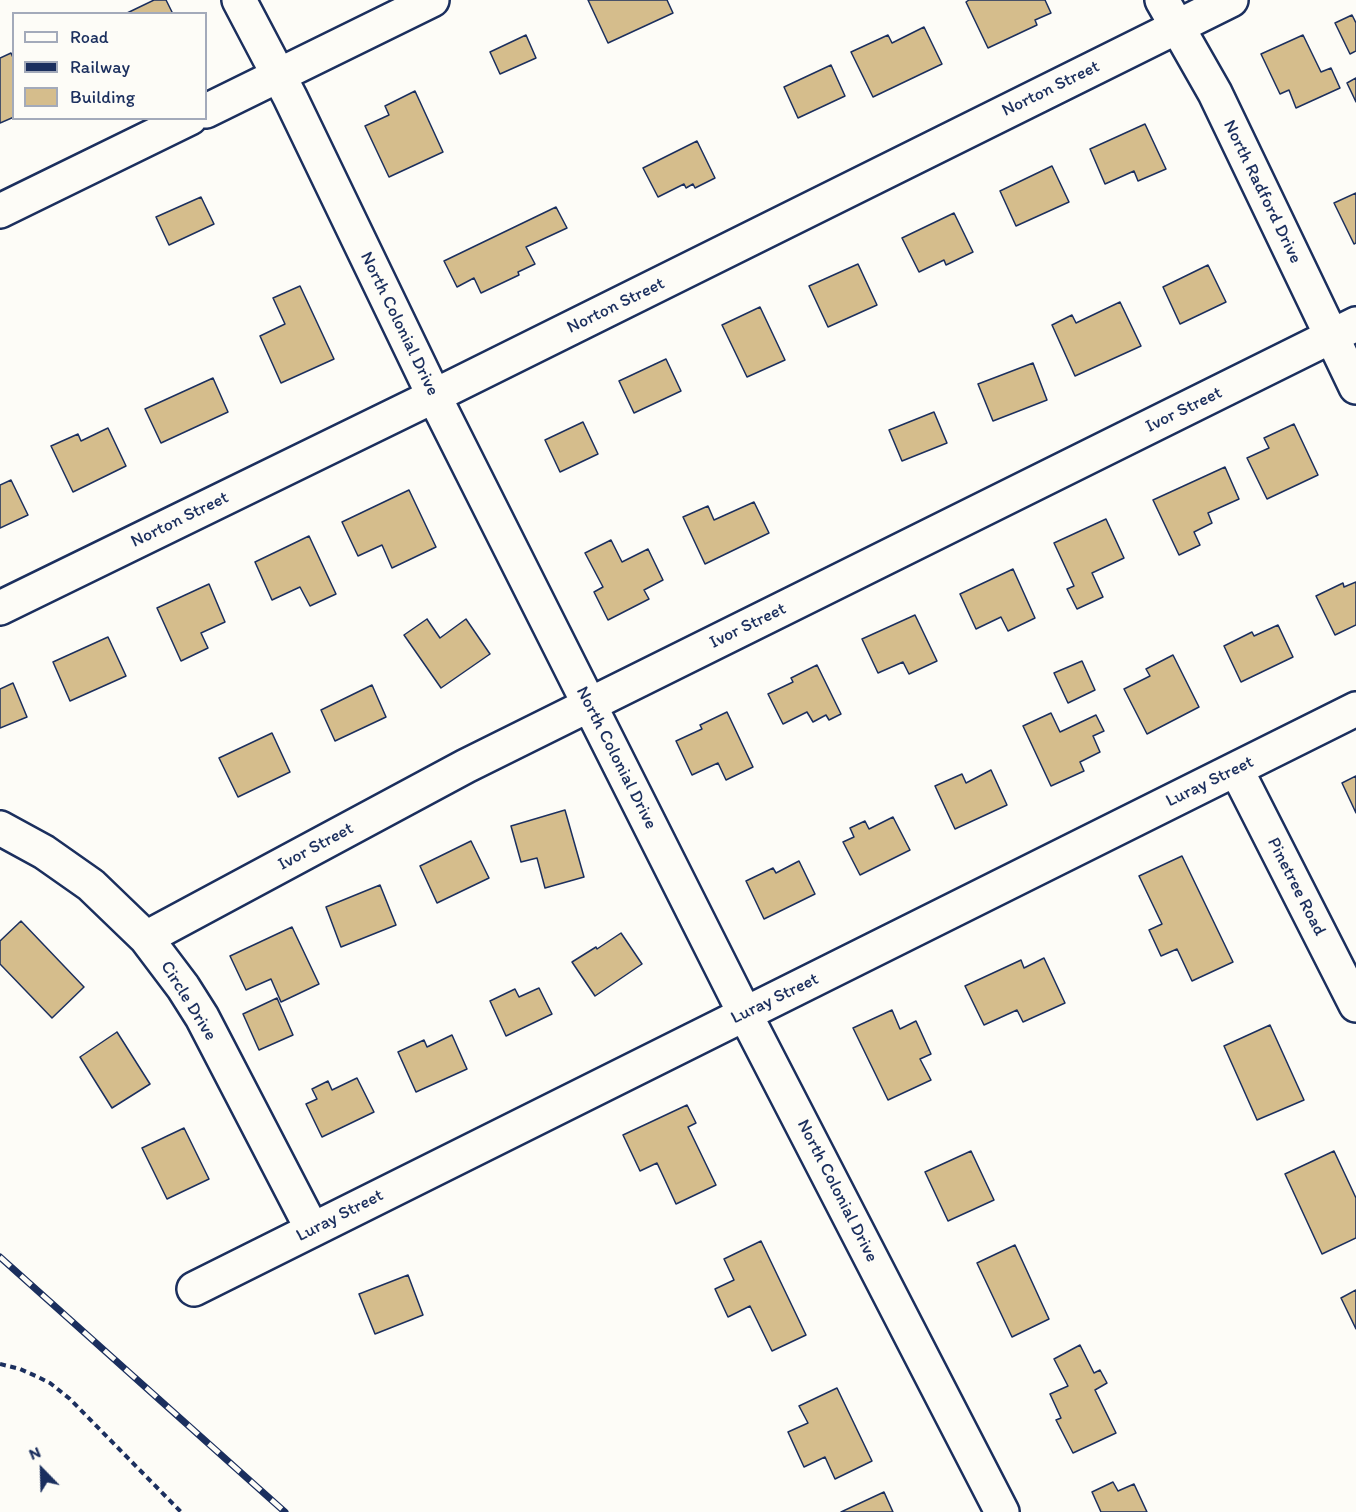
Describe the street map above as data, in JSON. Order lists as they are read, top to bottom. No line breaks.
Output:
{"streets":{"street":["Norton Street","North Radford Drive","North Colonial Drive","Ivor Street","Luray Street","Pinetree Road","Circle Drive"]},"crossings":[["Norton Street","North Radford Drive"],["Norton Street","North Colonial Drive"],["North Radford Drive","Ivor Street"],["North Colonial Drive","Ivor Street"],["North Colonial Drive","Luray Street"],["Ivor Street","Circle Drive"],["Luray Street","Pinetree Road"],["Luray Street","Circle Drive"]],"legend":["Road","Railway","Building"],"north":"top left"}
